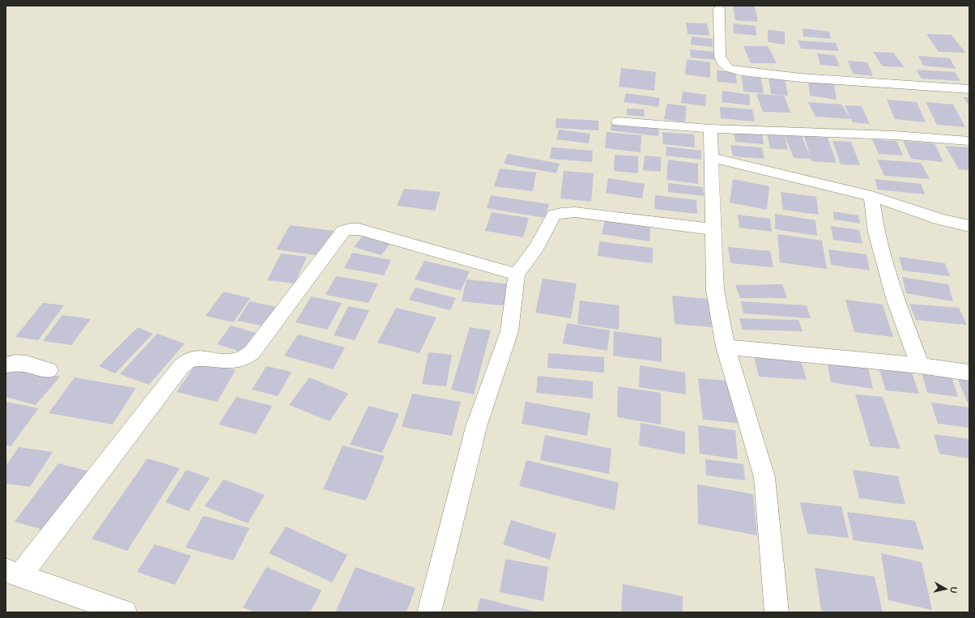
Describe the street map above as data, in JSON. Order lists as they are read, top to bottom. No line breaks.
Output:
{"north":"right"}
